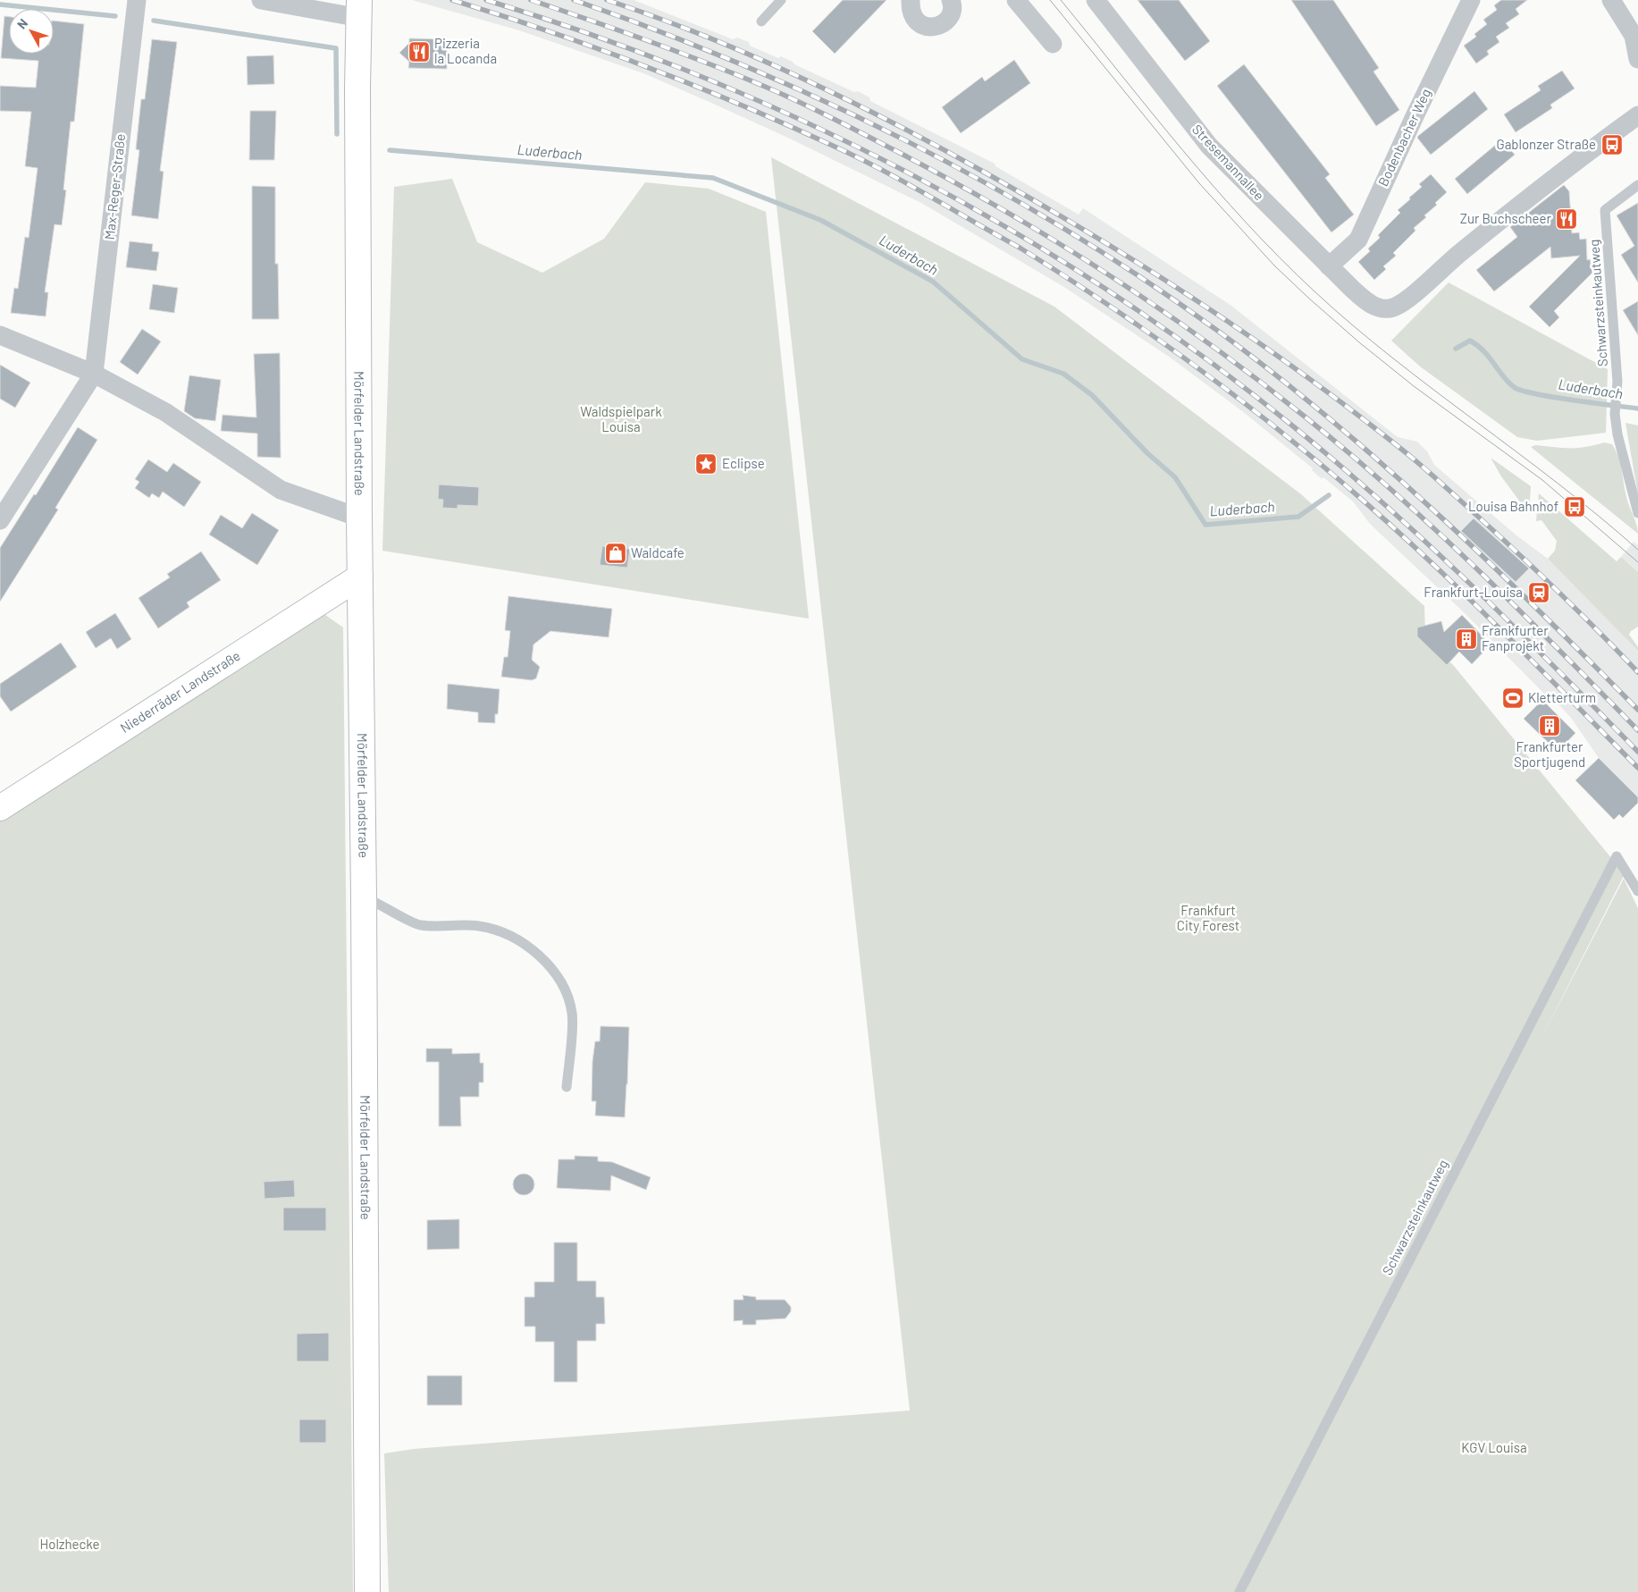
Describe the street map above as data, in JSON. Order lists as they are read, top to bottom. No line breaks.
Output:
{"streets":{"main road":["Mörfelder Landstraße","Niederräder Landstraße"],"street":["Bodenbacher Weg","Stresemannallee","Max-Reger-Straße"],"lane":["Schwarzsteinkautweg"]},"crossings":[["Bodenbacher Weg","Stresemannallee"],["Mörfelder Landstraße","Niederräder Landstraße"]],"water":["Luderbach"],"parks":["Waldspielpark Louisa","Frankfurt City Forest","KGV Louisa","Holzhecke"],"places":{"restaurant":["Pizzeria la Locanda","Zur Buchscheer"],"bus stop":["Gablonzer Straße","Louisa Bahnhof"],"place":["Eclipse"],"shop":["Waldcafe"],"station":["Frankfurt-Louisa"],"building":["Frankfurter Fanprojekt","Frankfurter Sportjugend"],"sports":["Kletterturm"]},"north":"top left"}
